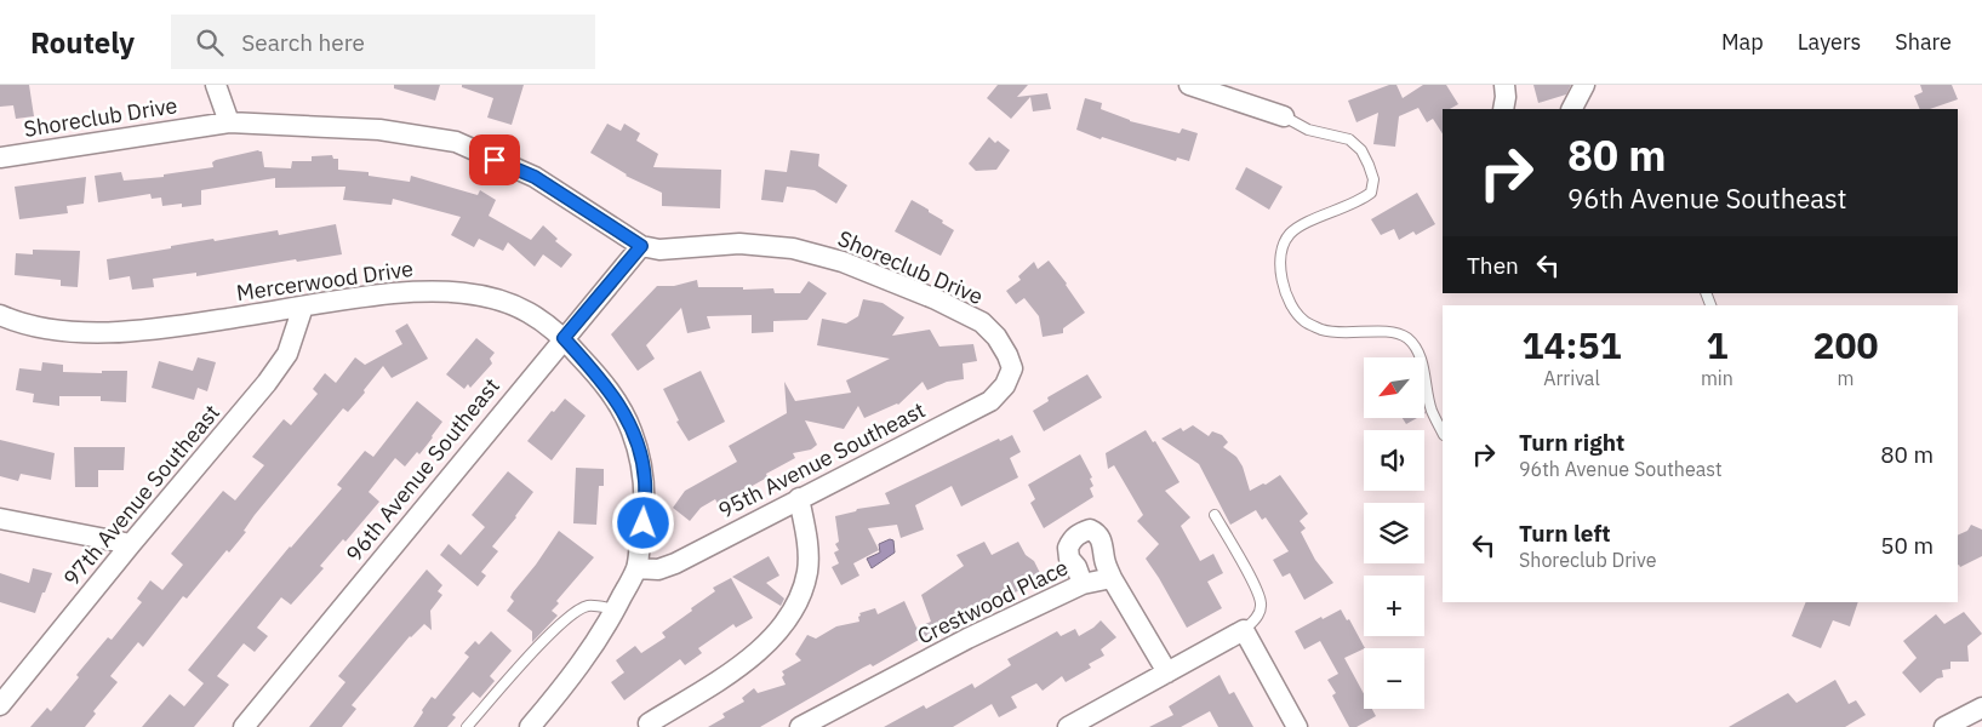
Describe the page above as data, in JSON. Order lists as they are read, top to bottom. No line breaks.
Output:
{"streets":{"street":["Shoreclub Drive","Mercerwood Drive","95th Avenue Southeast","96th Avenue Southeast","97th Avenue Southeast","Crestwood Place"]},"crossings":[["Shoreclub Drive","95th Avenue Southeast"],["Shoreclub Drive","96th Avenue Southeast"],["Mercerwood Drive","95th Avenue Southeast"],["Mercerwood Drive","96th Avenue Southeast"],["Mercerwood Drive","97th Avenue Southeast"]],"north":"bottom left","page":{"header":"Routely","search":"Search here","nav":["Map","Layers","Share"],"turn":["80 m","96th Avenue Southeast"],"then":"Then","eta":["14:51","Arrival","1","min","200","m"],"map_buttons":["+","−"],"list":[{"name":"Turn right","note":"96th Avenue Southeast","value":"80 m"},{"name":"Turn left","note":"Shoreclub Drive","value":"50 m"}]}}
